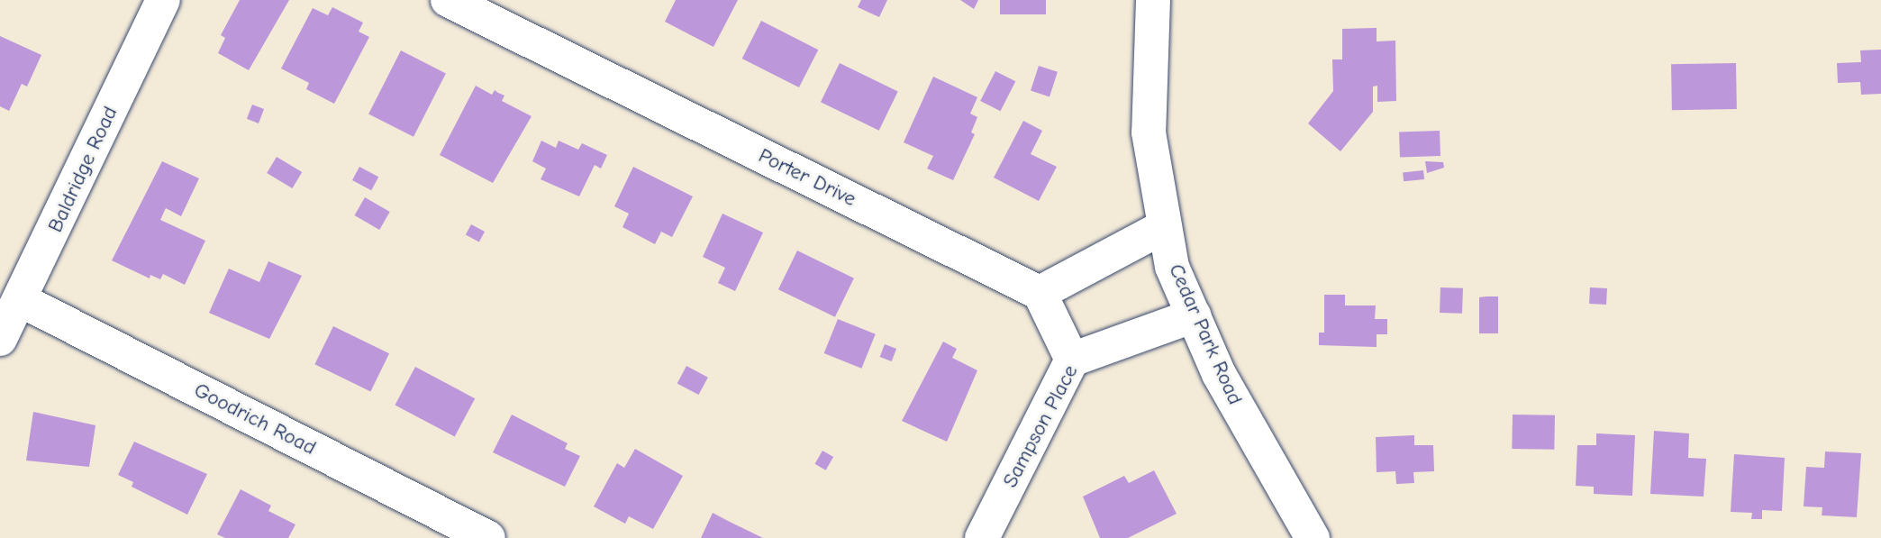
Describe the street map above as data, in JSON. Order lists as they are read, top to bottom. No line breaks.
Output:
{"streets":{"street":["Baldridge Road","Porter Drive","Cedar Park Road","Goodrich Road","Sampson Place"]},"crossings":[["Baldridge Road","Goodrich Road"],["Cedar Park Road","Sampson Place"]]}
